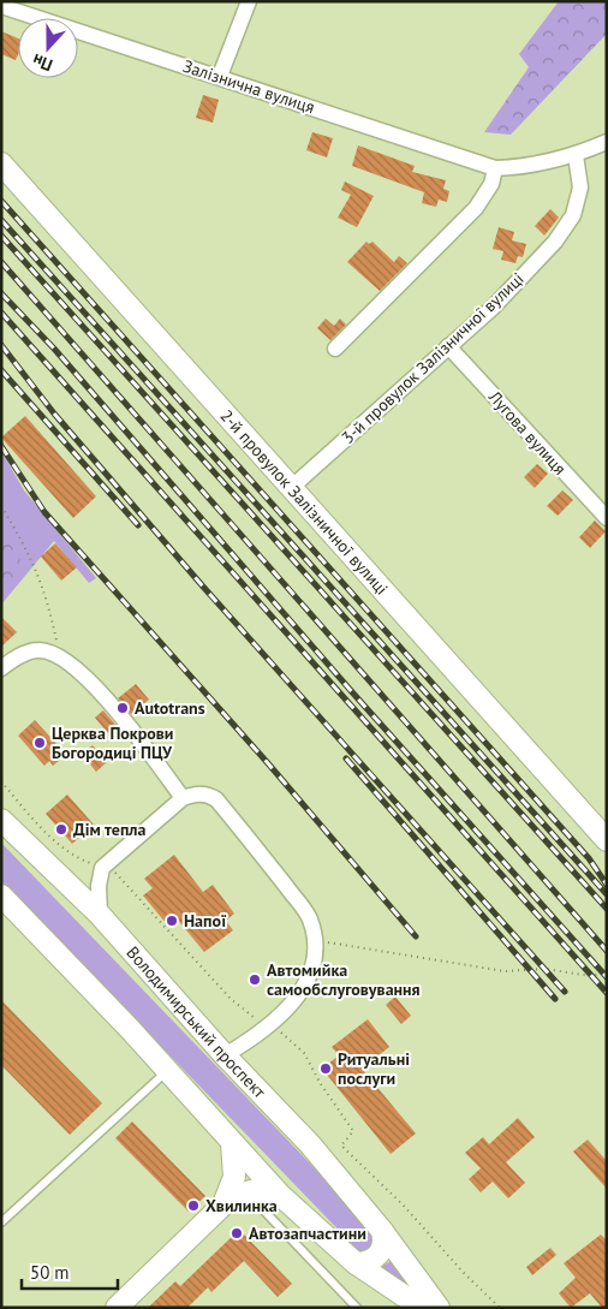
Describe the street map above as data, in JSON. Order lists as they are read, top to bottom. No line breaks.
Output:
{"streets":{"main road":["2-й провулок Залізничної вулиці","Володимирський проспект"],"street":["Залізнична вулиця","3-й провулок Залізничної вулиці","Лугова вулиця"]},"crossings":[["Залізнична вулиця","3-й провулок Залізничної вулиці"],["3-й провулок Залізничної вулиці","Лугова вулиця"],["3-й провулок Залізничної вулиці","2-й провулок Залізничної вулиці"]],"places":["Autotrans","Церква Покрови Богородиці ПЦУ","Дім тепла","Напої","Автомийка самообслуговування","Ритуальні послуги","Хвилинка","Автозапчастини"],"scale_bar":"50 m","north":"bottom"}
